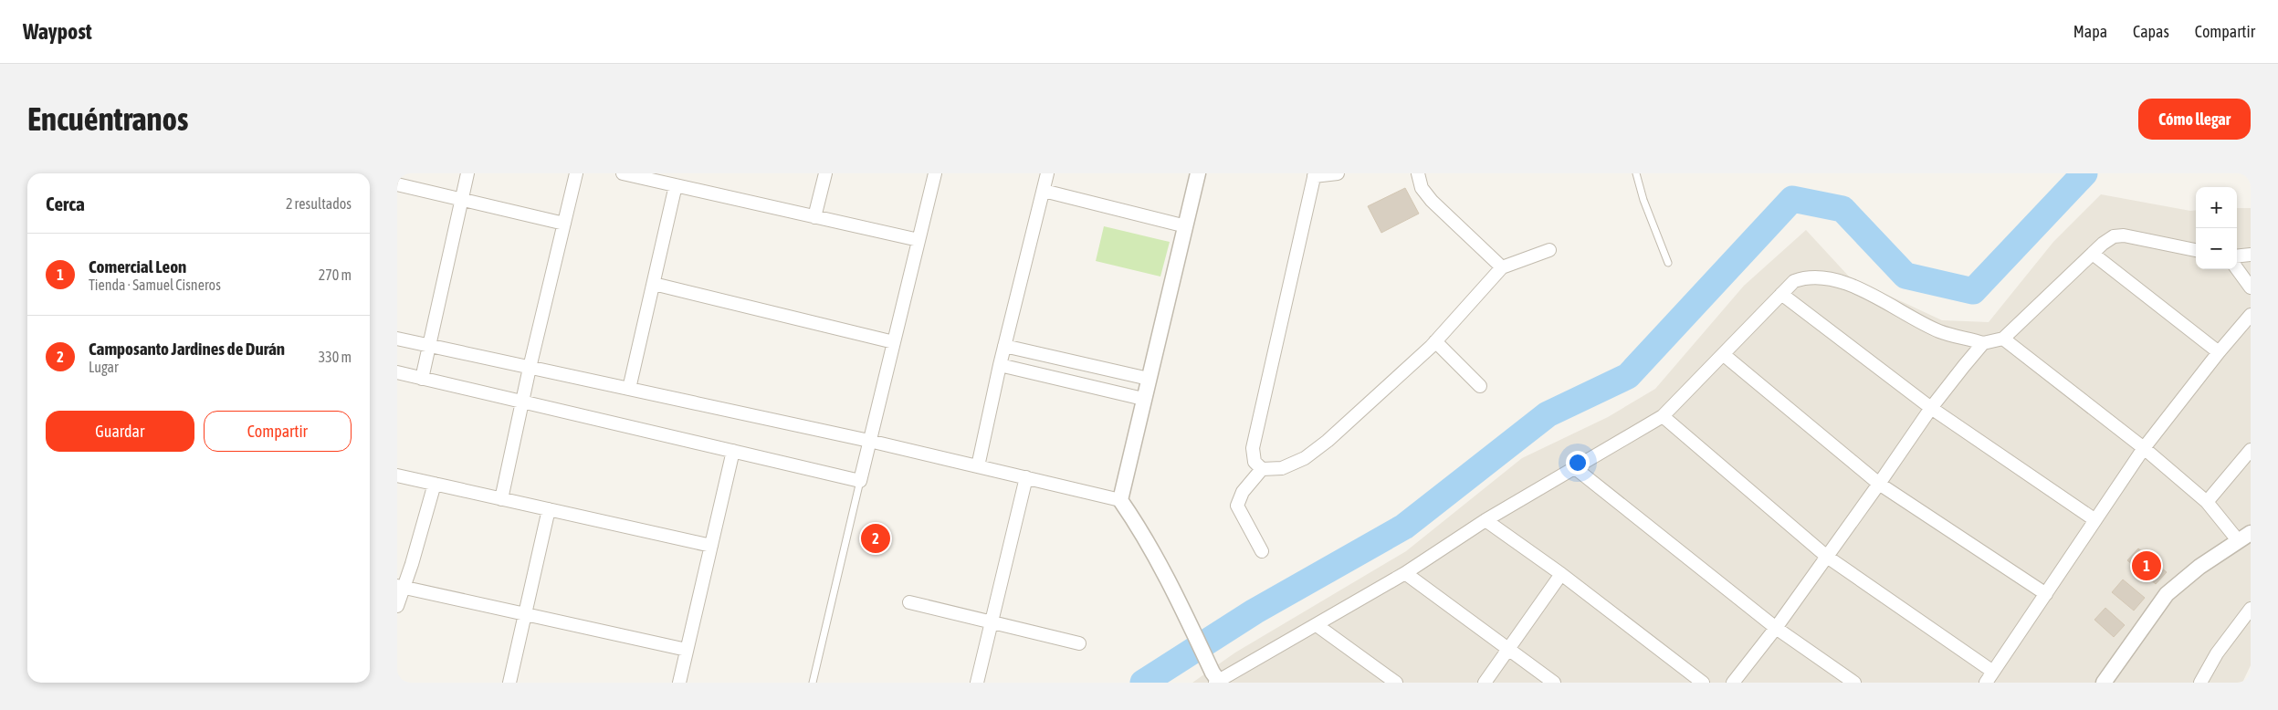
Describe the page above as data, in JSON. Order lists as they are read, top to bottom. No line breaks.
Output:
{"page":{"header":"Waypost","nav":["Mapa","Capas","Compartir"],"buttons":["Cómo llegar",["Guardar","Compartir"]],"title":"Encuéntranos","heading":["Cerca","2 resultados"],"map_buttons":["+","−"],"list":[{"mark":"1","name":"Comercial Leon","note":"Tienda · Samuel Cisneros","value":"270 m"},{"mark":"2","name":"Camposanto Jardines de Durán","note":"Lugar","value":"330 m"}],"pins":["2","1"]}}
